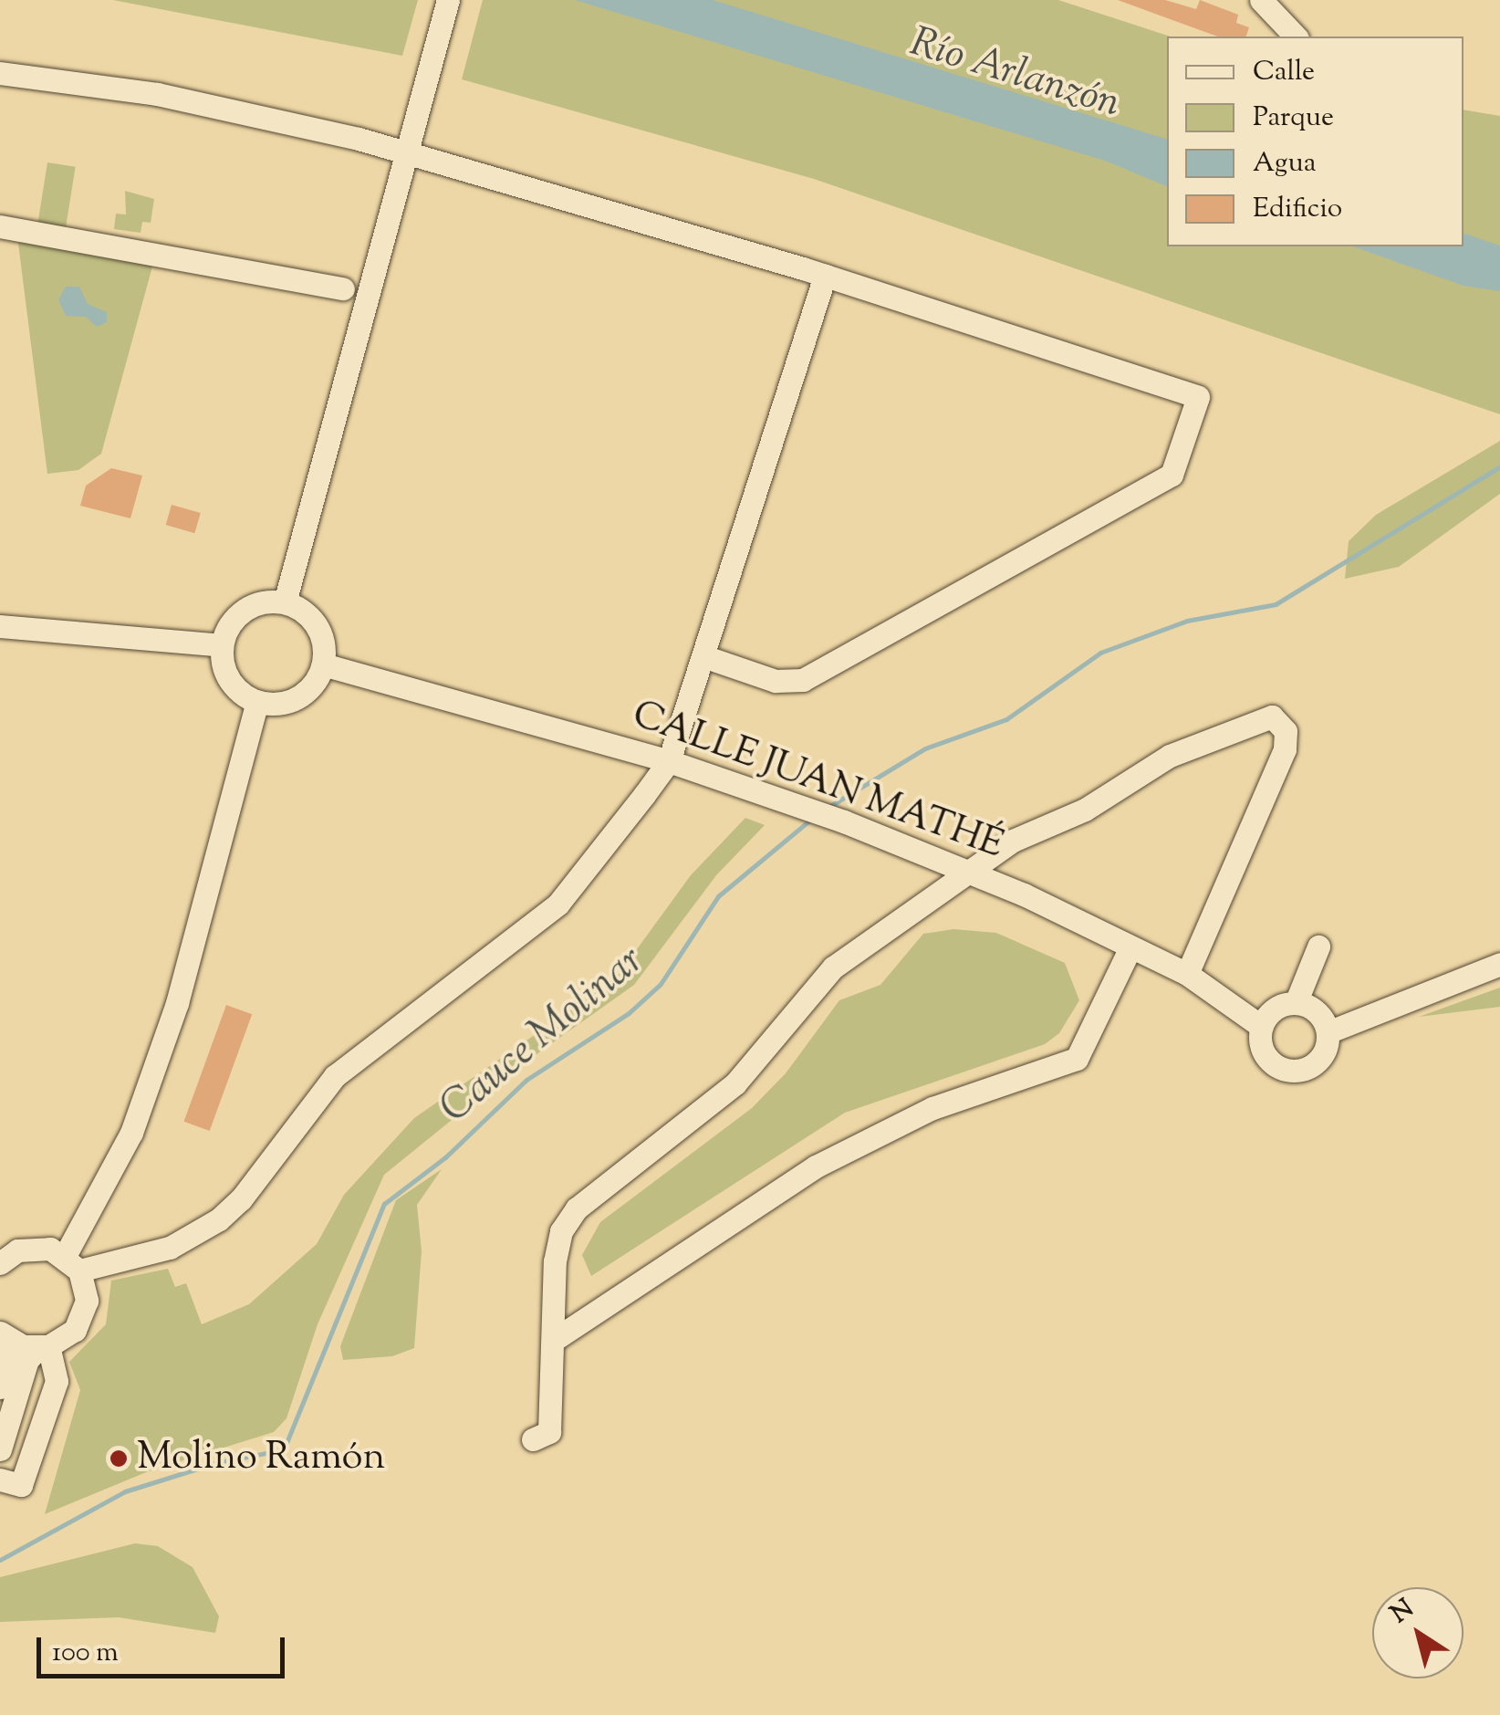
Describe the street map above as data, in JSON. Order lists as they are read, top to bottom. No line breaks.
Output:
{"streets":{"street":["CALLE JUAN MATHÉ"]},"water":["Río Arlanzón","Cauce Molinar"],"places":["Molino Ramón"],"legend":["Calle","Parque","Agua","Edificio"],"scale_bar":"100 m","north":"top left"}
